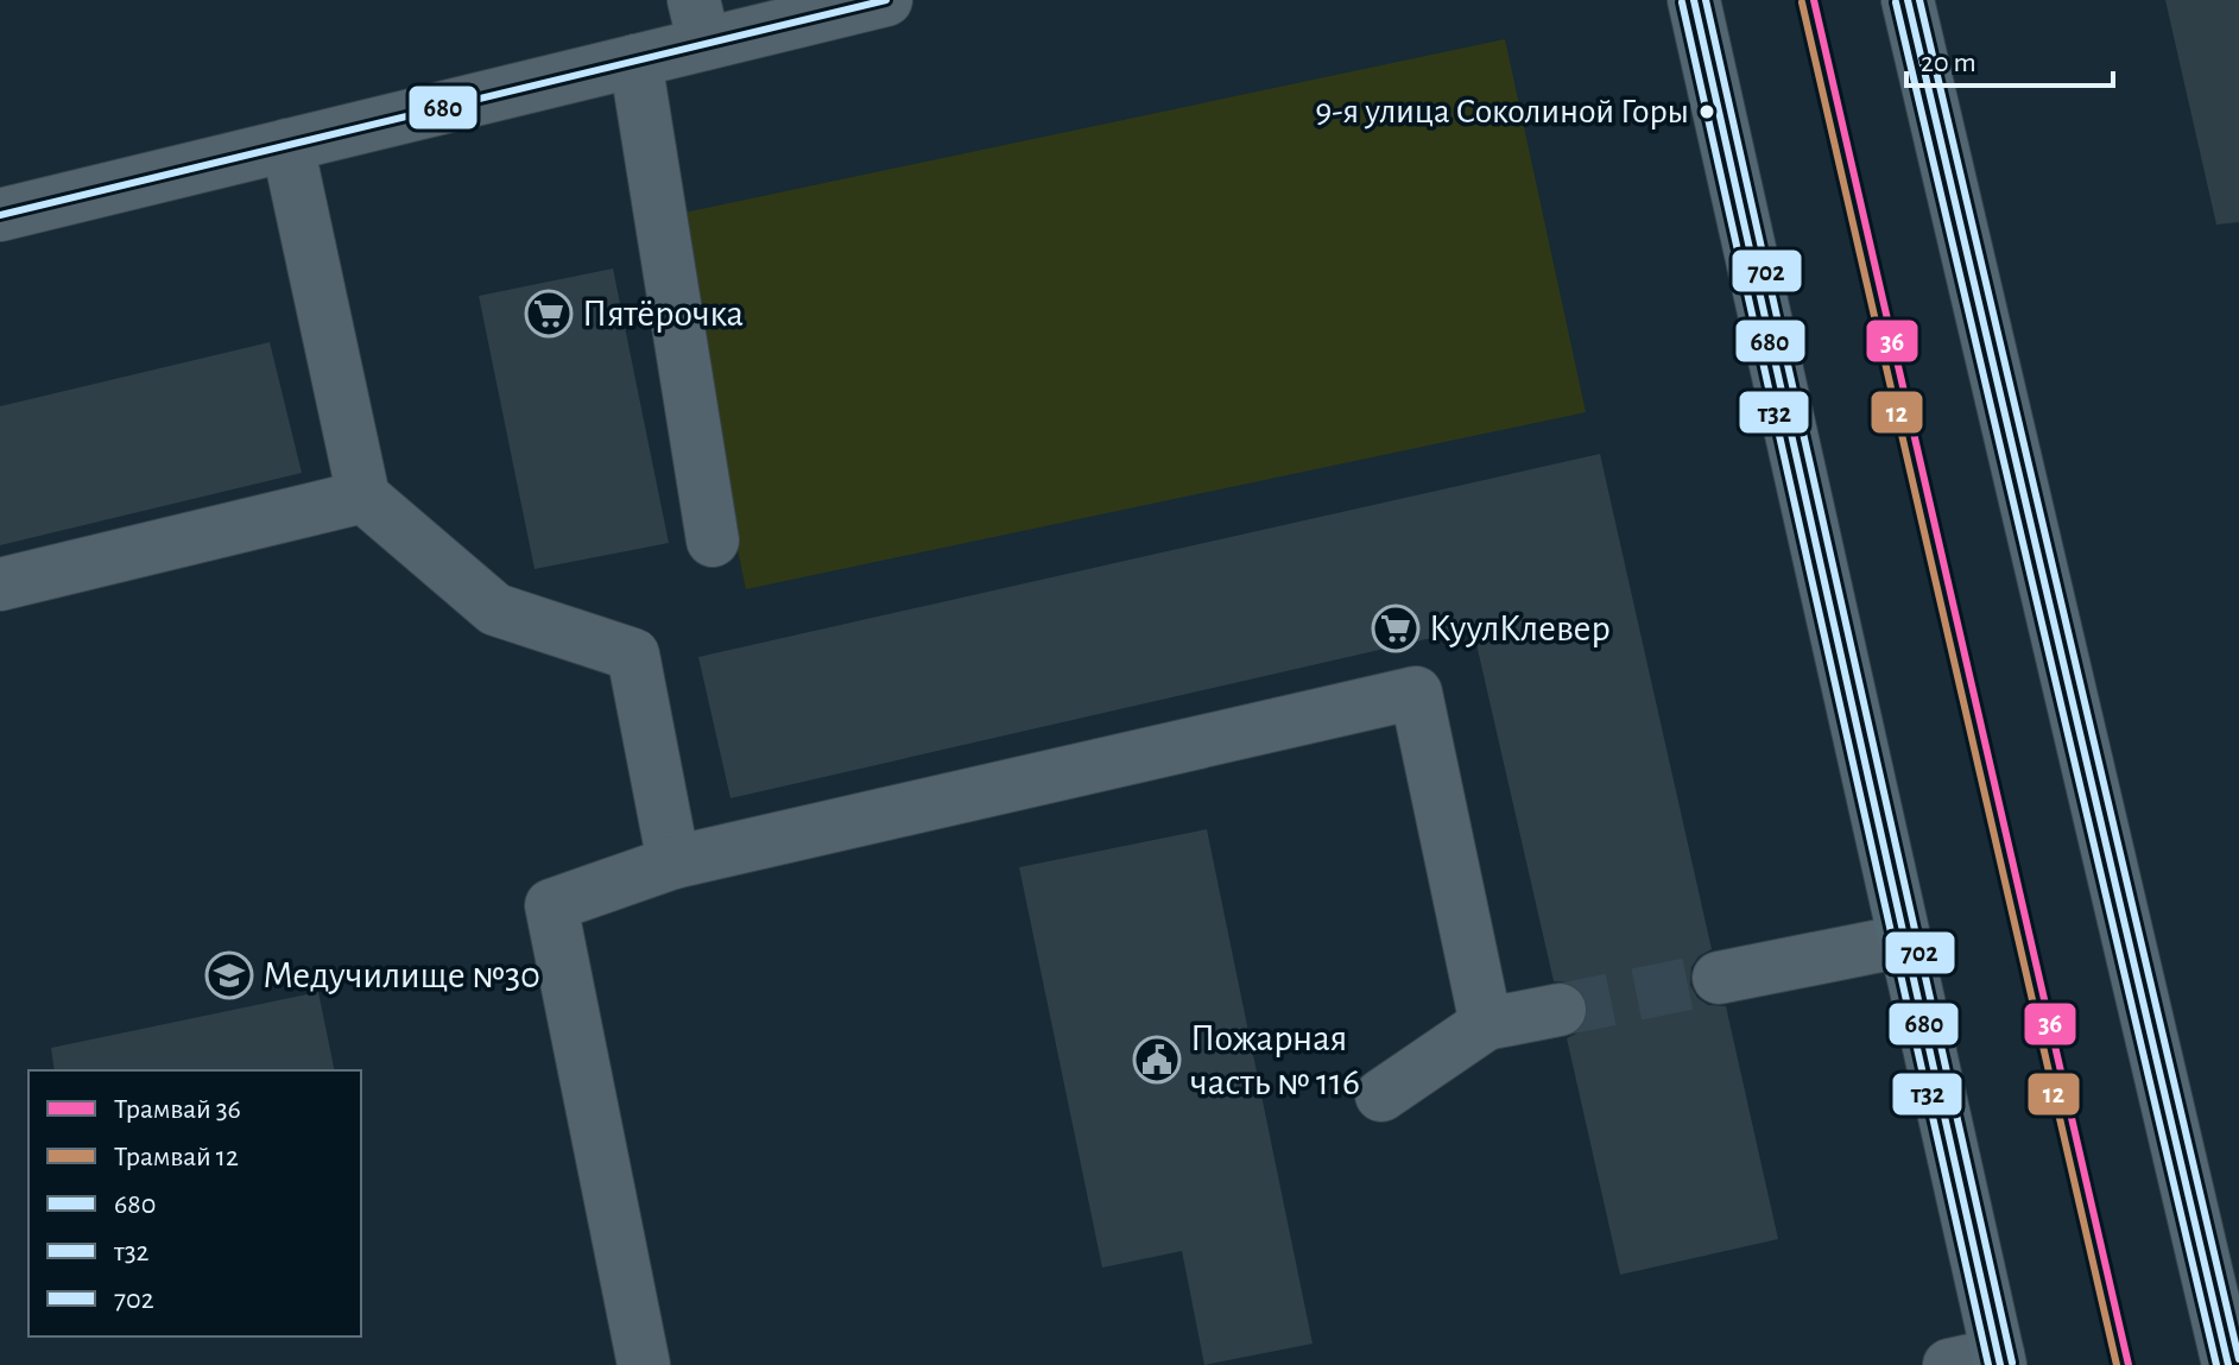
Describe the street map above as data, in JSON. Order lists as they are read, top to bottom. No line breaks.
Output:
{"places":{"other":["9-я улица Соколиной Горы"],"supermarket":["Пятёрочка","КуулКлевер"],"school or university":["Медучилище №30"],"public building":["Пожарная часть № 116"]},"lines":["tram line 36","transit line 680","transit line 702","tram line 12","transit line т32"],"legend":["Трамвай 36","Трамвай 12","680","т32","702"],"scale_bar":"20 m"}
